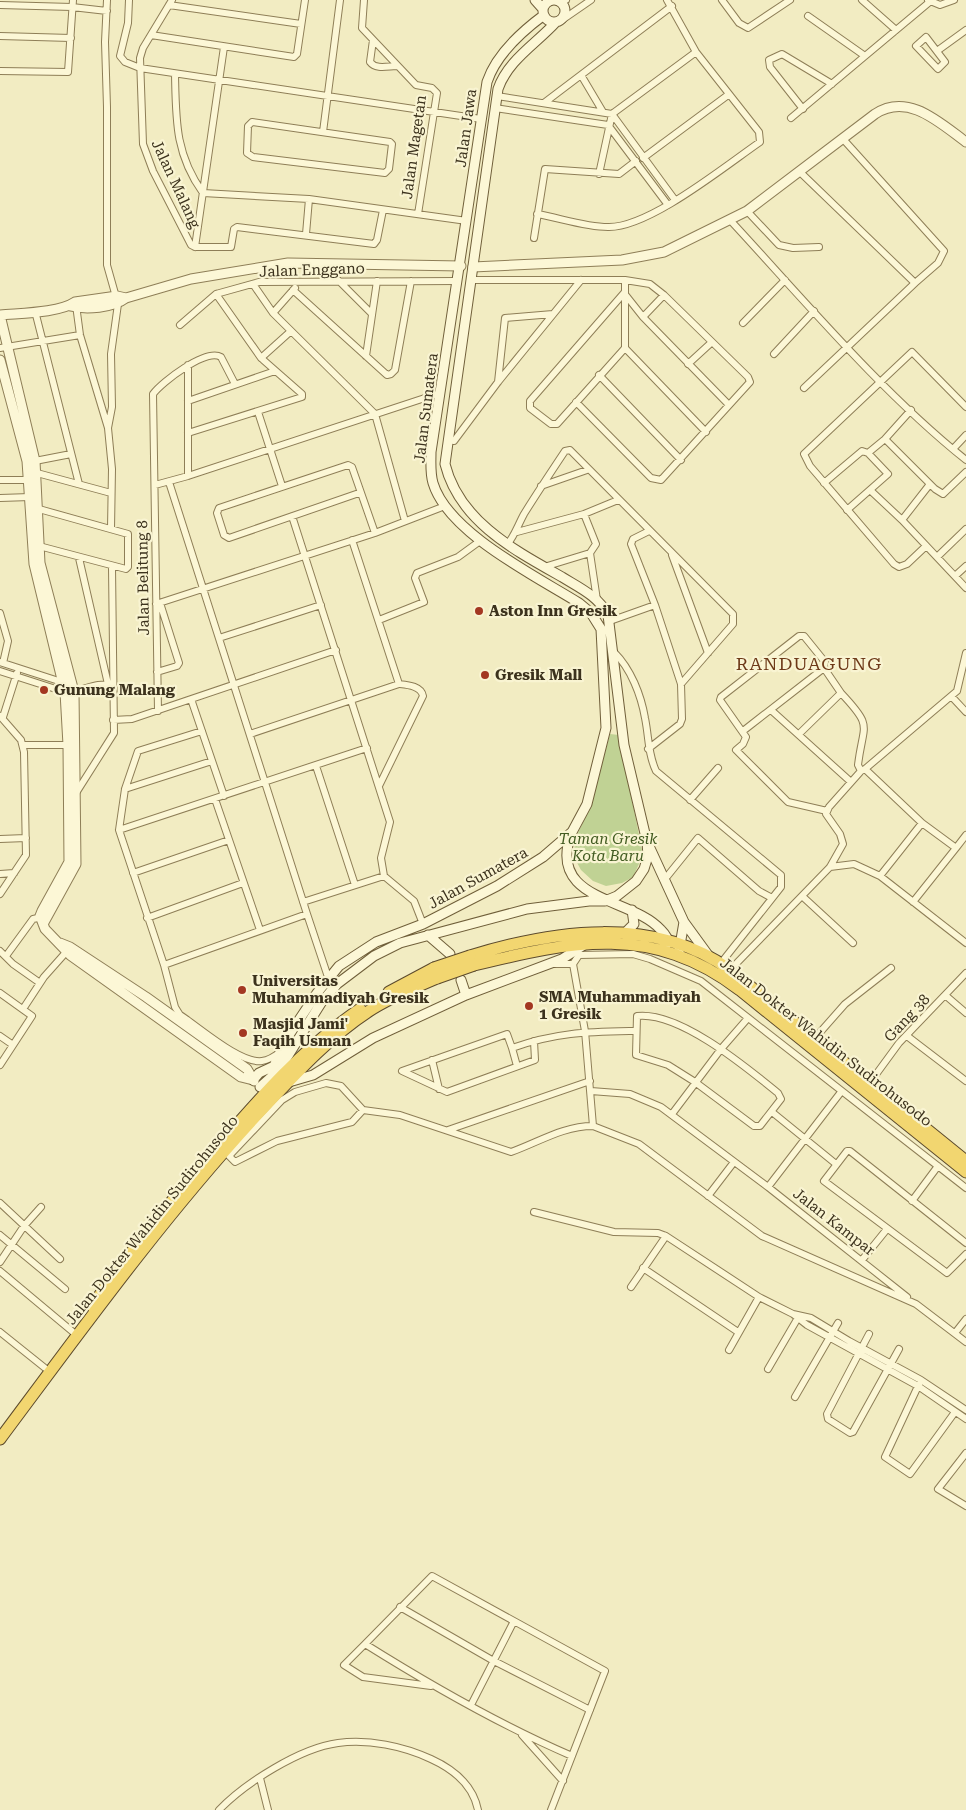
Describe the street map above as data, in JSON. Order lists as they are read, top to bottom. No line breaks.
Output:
{"streets":{"highway":["Jalan Dokter Wahidin Sudirohusodo"],"main road":["Jalan Jawa","Jalan Sumatera"],"street":["Jalan Magetan","Jalan Malang","Jalan Enggano","Jalan Belitung 8","Gang 38","Jalan Kampar"]},"crossings":[["Jalan Jawa","Jalan Sumatera"],["Jalan Enggano","Jalan Sumatera"],["Jalan Sumatera","Jalan Dokter Wahidin Sudirohusodo"],["Gang 38","Jalan Dokter Wahidin Sudirohusodo"]],"districts":["RANDUAGUNG"],"parks":["Taman Gresik Kota Baru"],"places":["Aston Inn Gresik","Gresik Mall","Gunung Malang","Universitas Muhammadiyah Gresik","SMA Muhammadiyah 1 Gresik","Masjid Jami' Faqih Usman"]}
